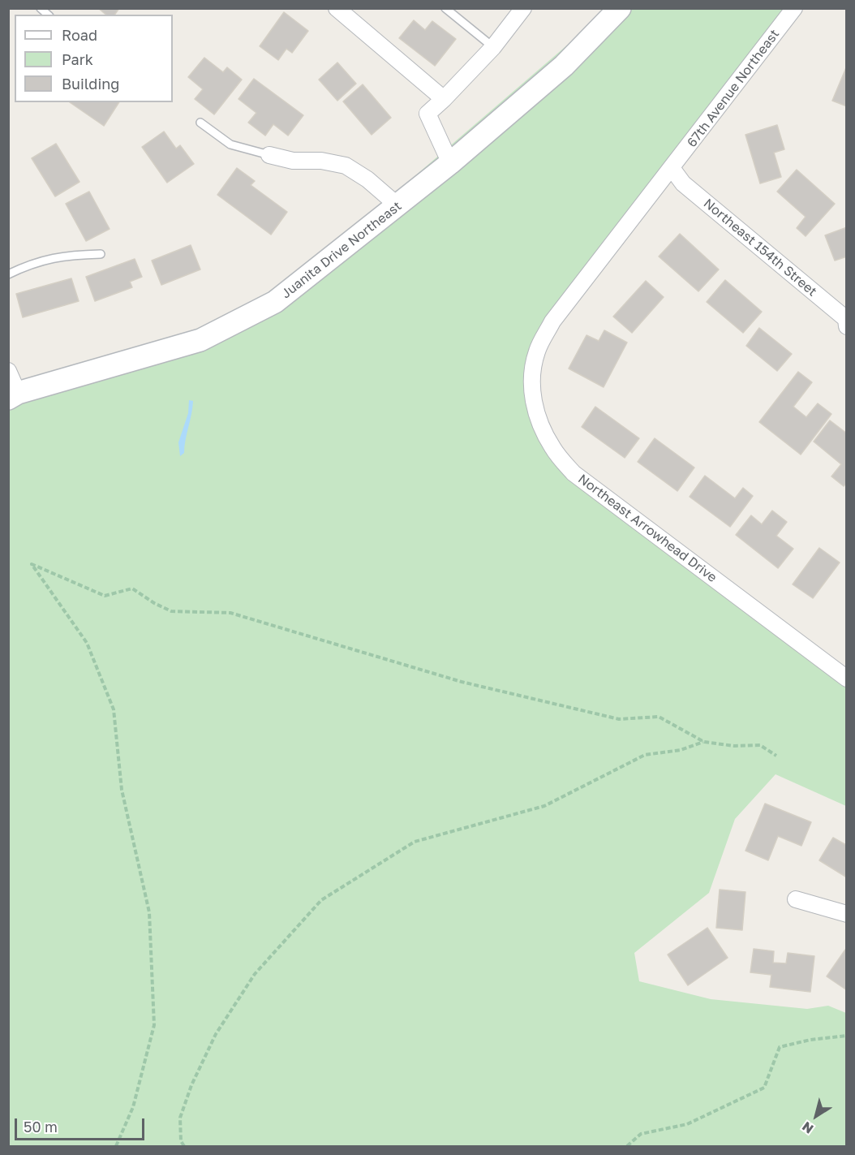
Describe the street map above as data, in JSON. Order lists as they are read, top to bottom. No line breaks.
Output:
{"streets":{"main road":["Juanita Drive Northeast"],"street":["67th Avenue Northeast","Northeast 154th Street","Northeast Arrowhead Drive"]},"crossings":[["67th Avenue Northeast","Northeast 154th Street"],["67th Avenue Northeast","Northeast Arrowhead Drive"],["Northeast 154th Street","Northeast Arrowhead Drive"]],"legend":["Road","Park","Building"],"scale_bar":"50 m","north":"bottom left"}
